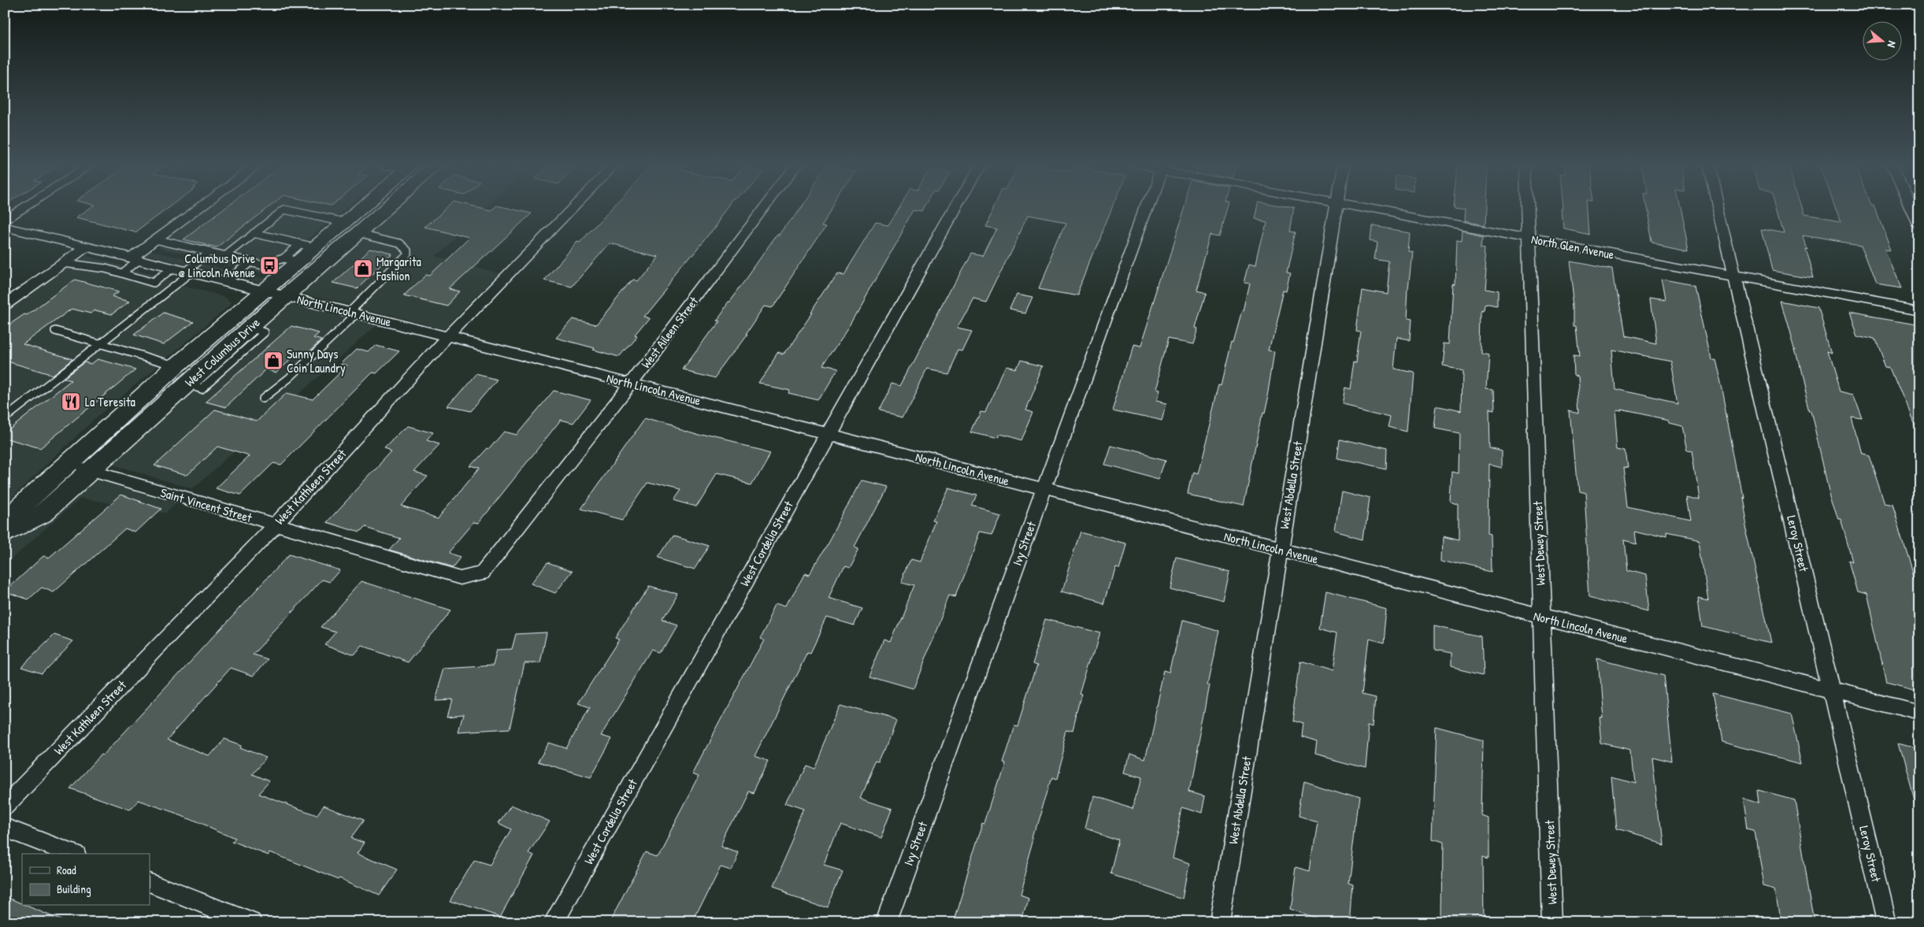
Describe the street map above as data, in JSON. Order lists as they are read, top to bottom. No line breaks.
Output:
{"streets":{"main road":["West Columbus Drive"],"street":["North Glen Avenue","North Lincoln Avenue","West Aileen Street","West Abdella Street","West Kathleen Street","Saint Vincent Street","West Cordelia Street","Ivy Street","West Dewey Street","Leroy Street"]},"crossings":[["North Glen Avenue","West Dewey Street"],["North Glen Avenue","Leroy Street"],["North Lincoln Avenue","West Aileen Street"],["North Lincoln Avenue","West Columbus Drive"],["North Lincoln Avenue","West Abdella Street"],["North Lincoln Avenue","West Kathleen Street"],["North Lincoln Avenue","West Cordelia Street"],["North Lincoln Avenue","Ivy Street"],["North Lincoln Avenue","West Dewey Street"],["North Lincoln Avenue","Leroy Street"],["West Aileen Street","Saint Vincent Street"],["West Columbus Drive","Saint Vincent Street"],["West Kathleen Street","Saint Vincent Street"]],"places":{"bus stop":["Columbus Drive @ Lincoln Avenue"],"shop":["Margarita Fashion","Sunny Days Coin Laundry"],"restaurant":["La Teresita"]},"legend":["Road","Building"],"north":"right"}
